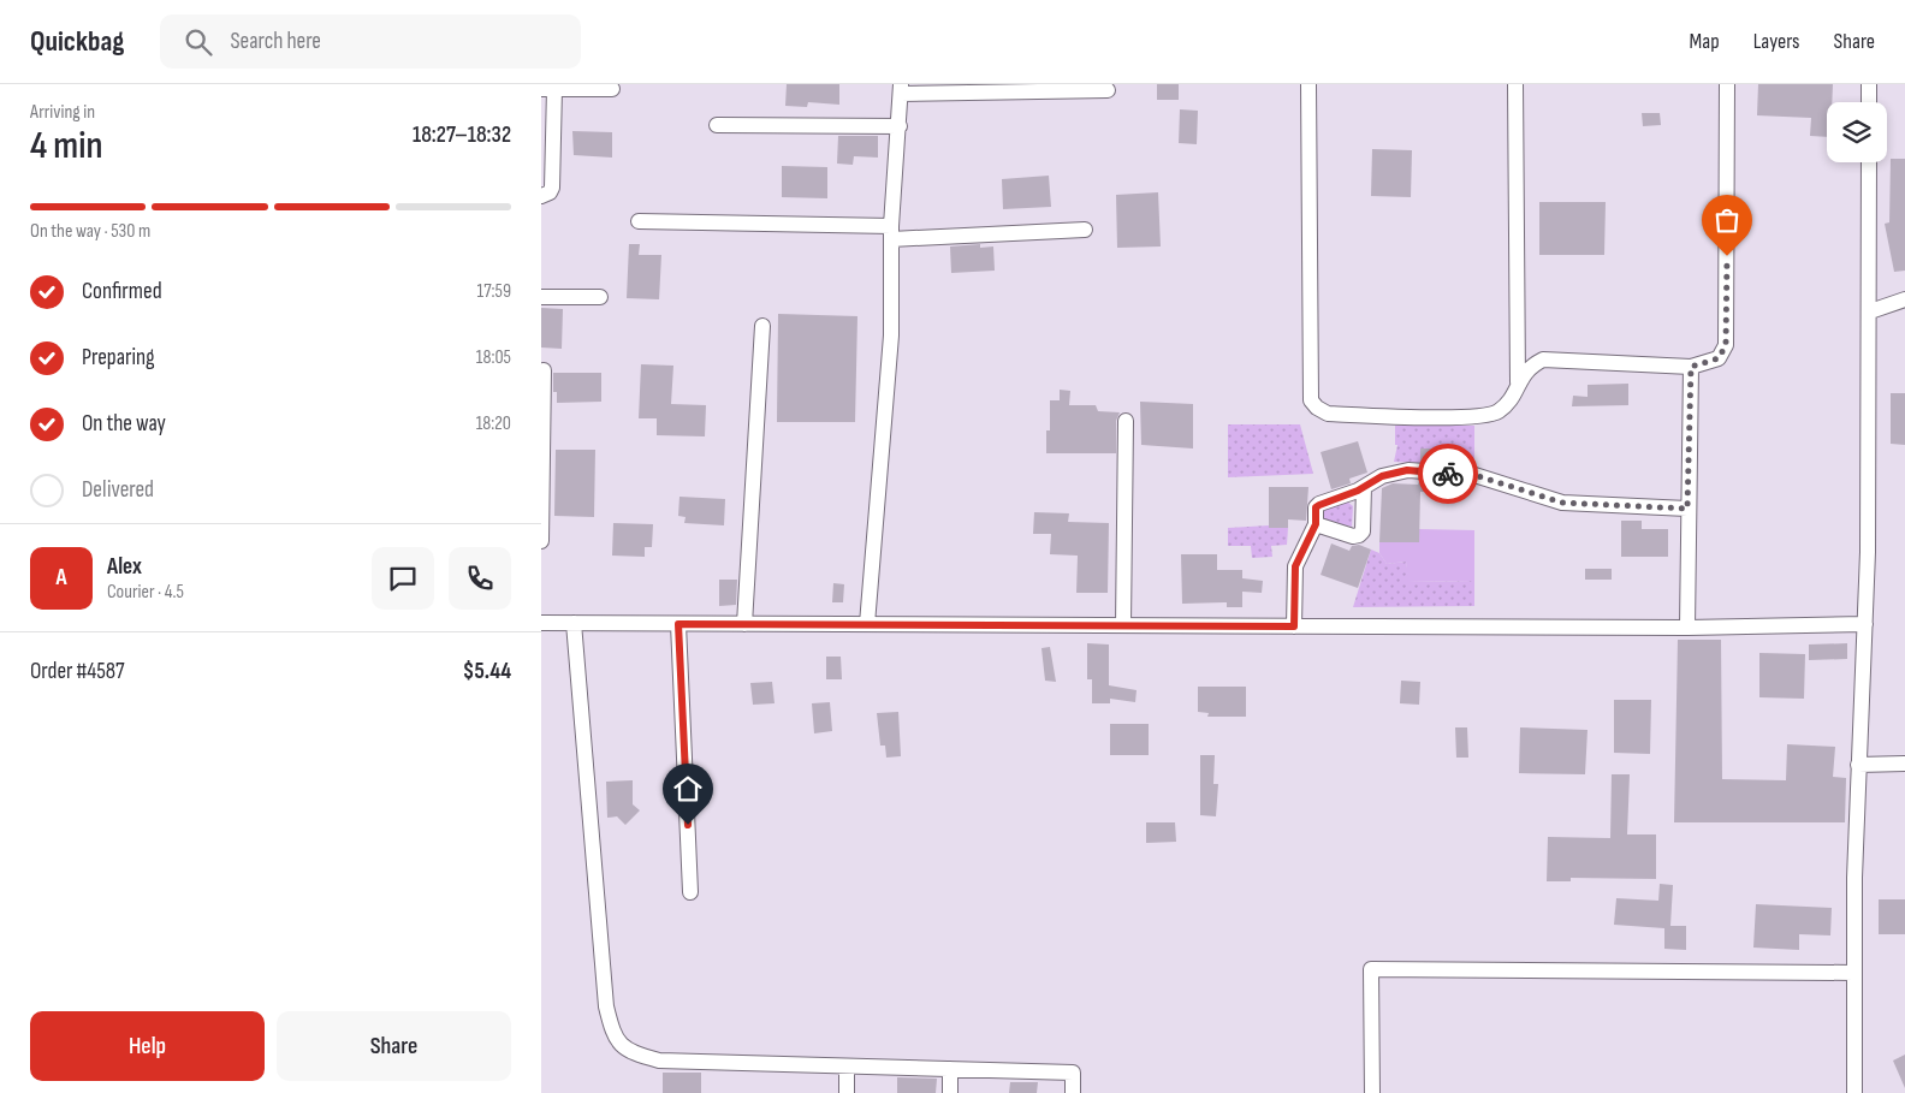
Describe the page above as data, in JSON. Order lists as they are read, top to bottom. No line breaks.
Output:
{"page":{"header":"Quickbag","search":"Search here","nav":["Map","Layers","Share"],"heading":["4 min","Arriving in","18:27–18:32"],"panel":["Alex","Courier · 4.5","Order #4587","$5.44"],"bar":"On the way · 530 m","list":[["Confirmed","17:59"],["Preparing","18:05"],["On the way","18:20"],"Delivered"],"round":"A","buttons":["Help","Share"]}}
